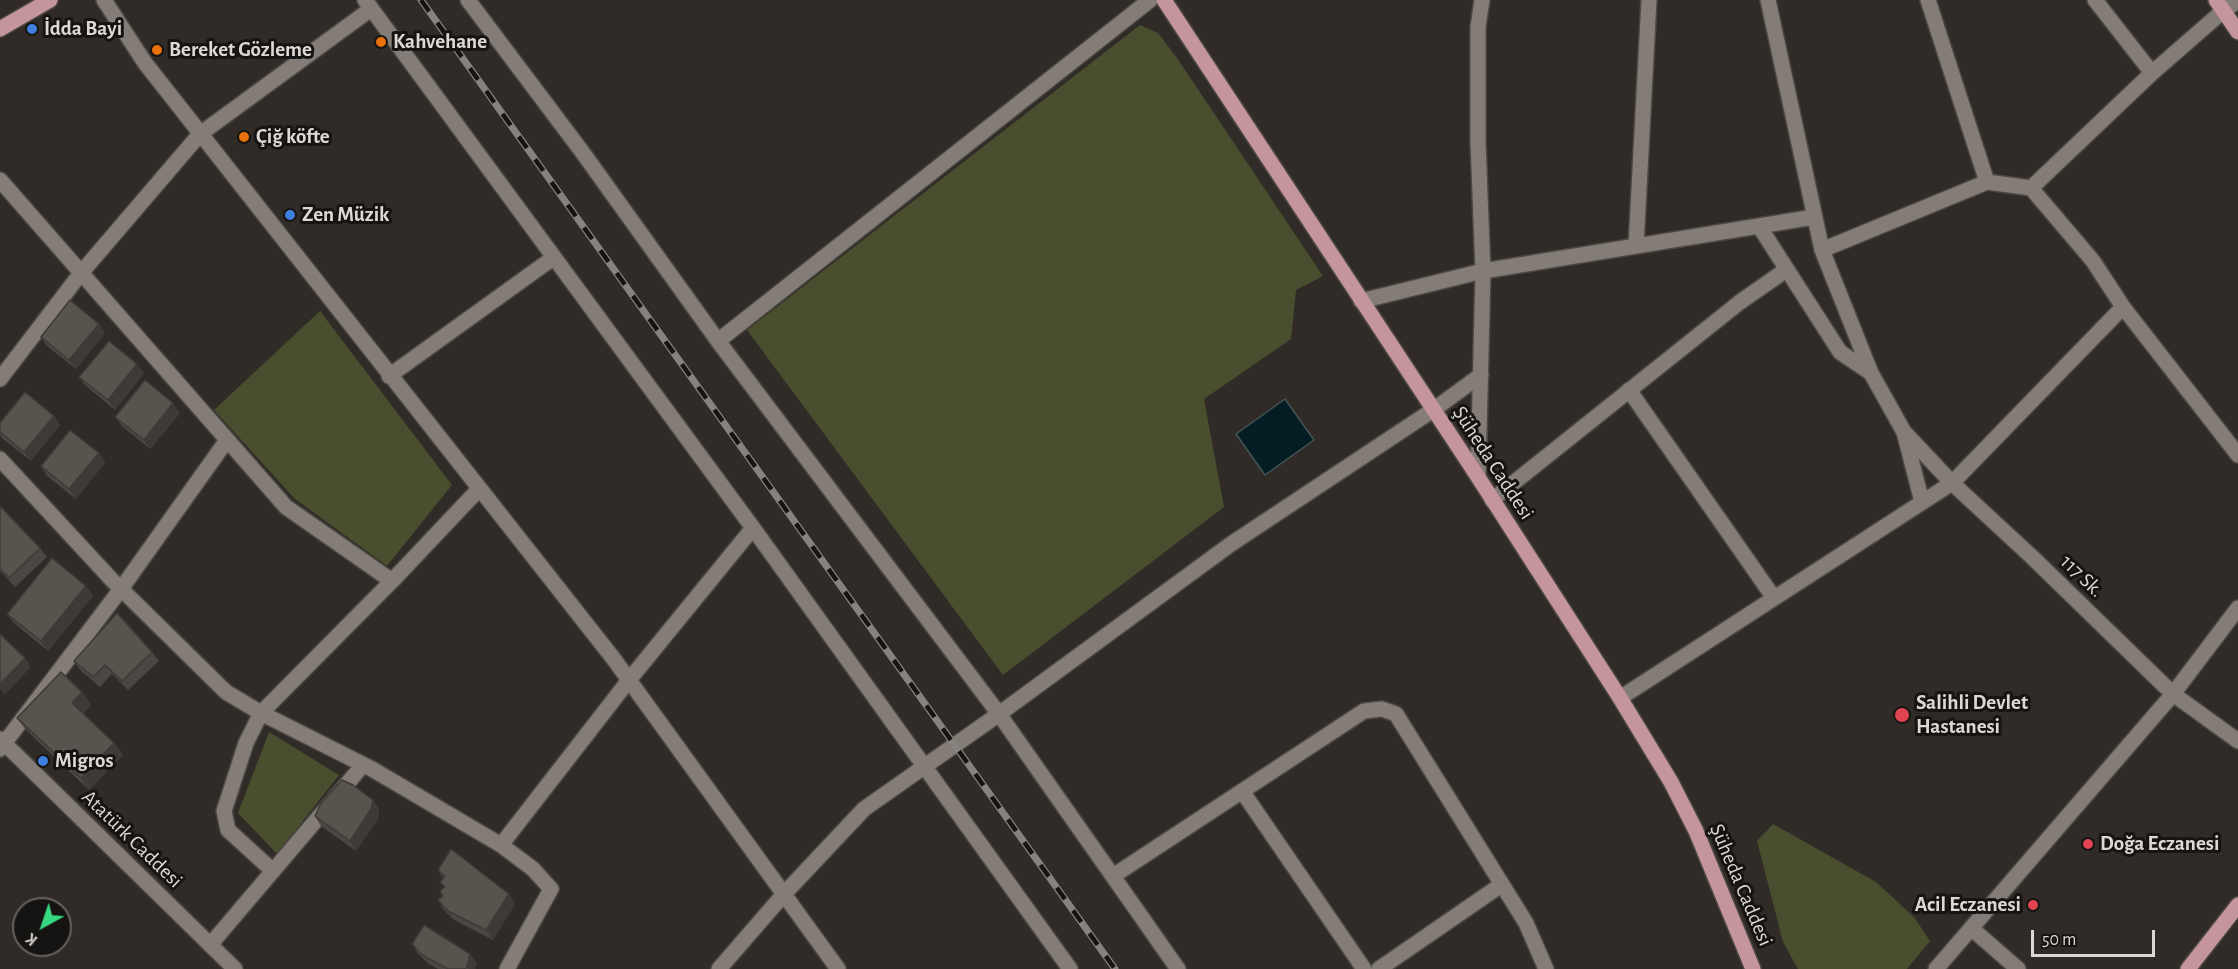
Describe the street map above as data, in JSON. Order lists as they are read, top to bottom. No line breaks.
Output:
{"streets":{"main road":["Şüheda Caddesi"],"street":["117 Sk.","Atatürk Caddesi"]},"places":["İdda Bayi","Kahvehane","Bereket Gözleme","Çiğ köfte","Zen Müzik","Salihli Devlet Hastanesi","Migros","Doğa Eczanesi","Acil Eczanesi"],"scale_bar":"50 m","north":"bottom left"}
